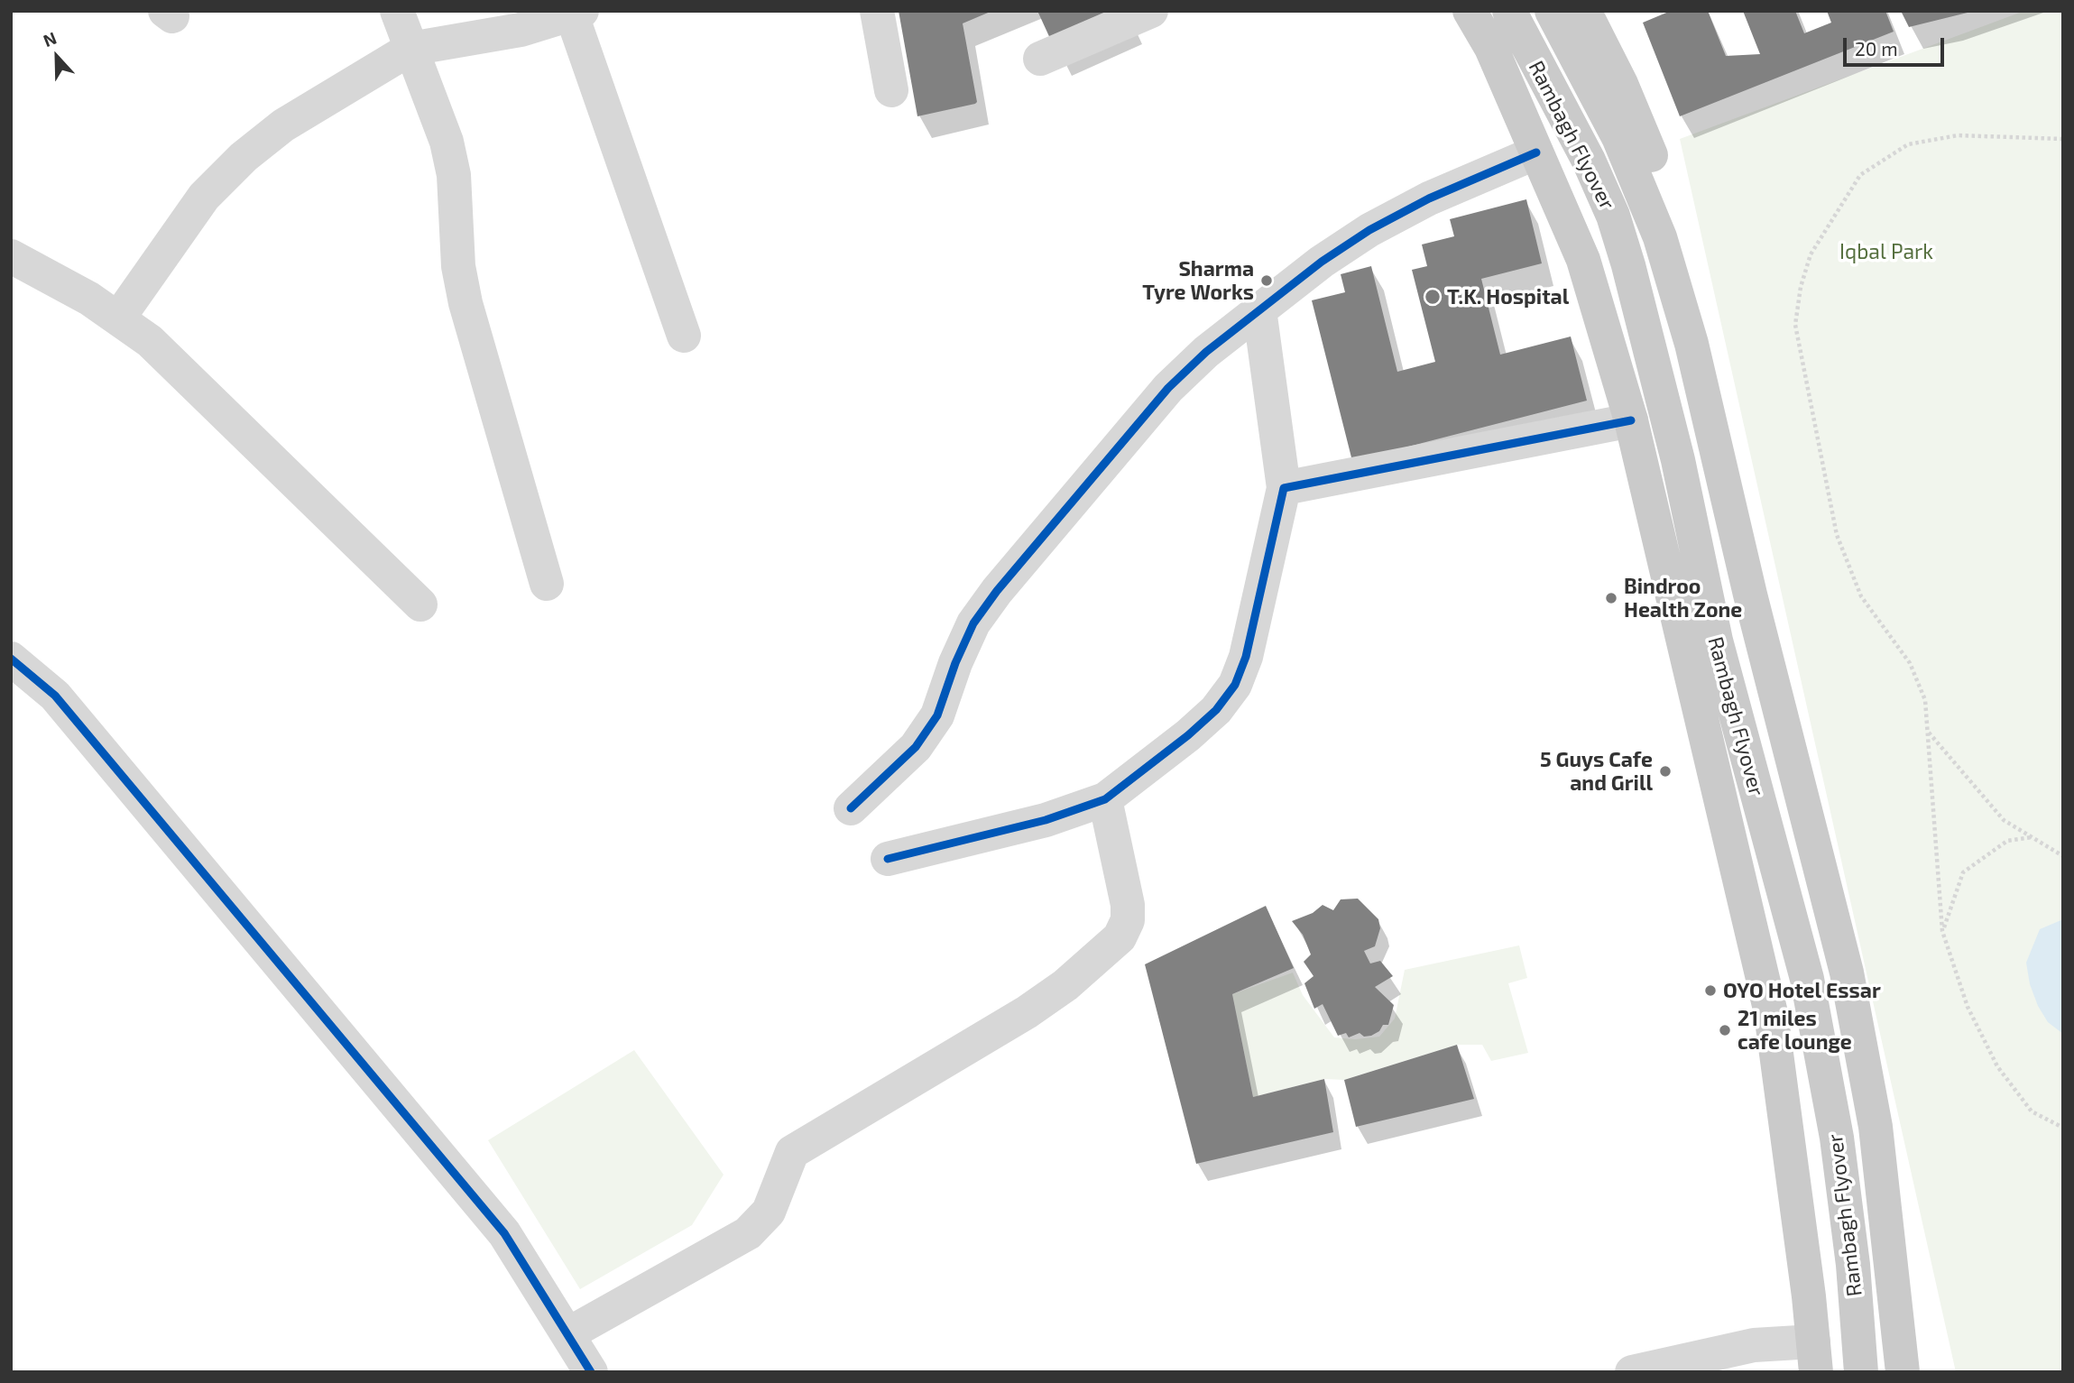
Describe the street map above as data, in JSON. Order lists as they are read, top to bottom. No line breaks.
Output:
{"streets":{"main road":["Rambagh Flyover"]},"parks":["Iqbal Park"],"places":["Sharma Tyre Works","T.K. Hospital","Bindroo Health Zone","5 Guys Cafe and Grill","OYO Hotel Essar","21 miles cafe lounge"],"scale_bar":"20 m","north":"top"}
